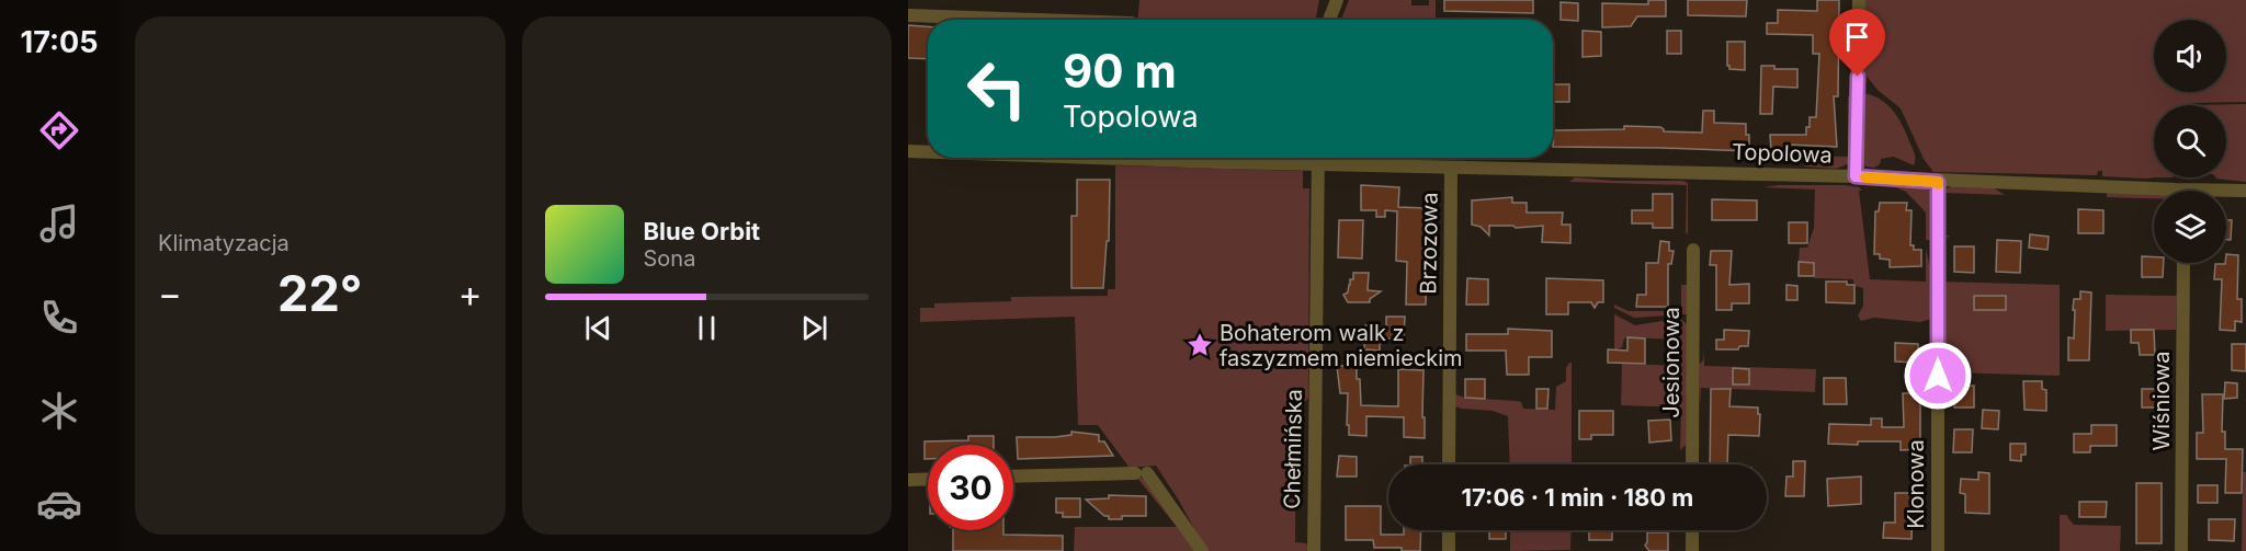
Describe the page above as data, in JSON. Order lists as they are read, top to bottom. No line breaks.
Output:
{"streets":{"street":["Topolowa","Brzozowa","Jesionowa","Wiśniowa","Chełmińska","Klonowa"]},"crossings":[["Topolowa","Brzozowa"],["Topolowa","Chełmińska"],["Topolowa","Klonowa"]],"places":{"place":["Bohaterom walk z faszyzmem niemieckim"]},"page":{"tabs":"17:05","tile":"Klimatyzacja","turn":["90 m","Topolowa"],"song":["Blue Orbit","Sona"],"heat":["−","22°","+"],"limit":"30","trip":"17:06 · 1 min · 180 m"}}
